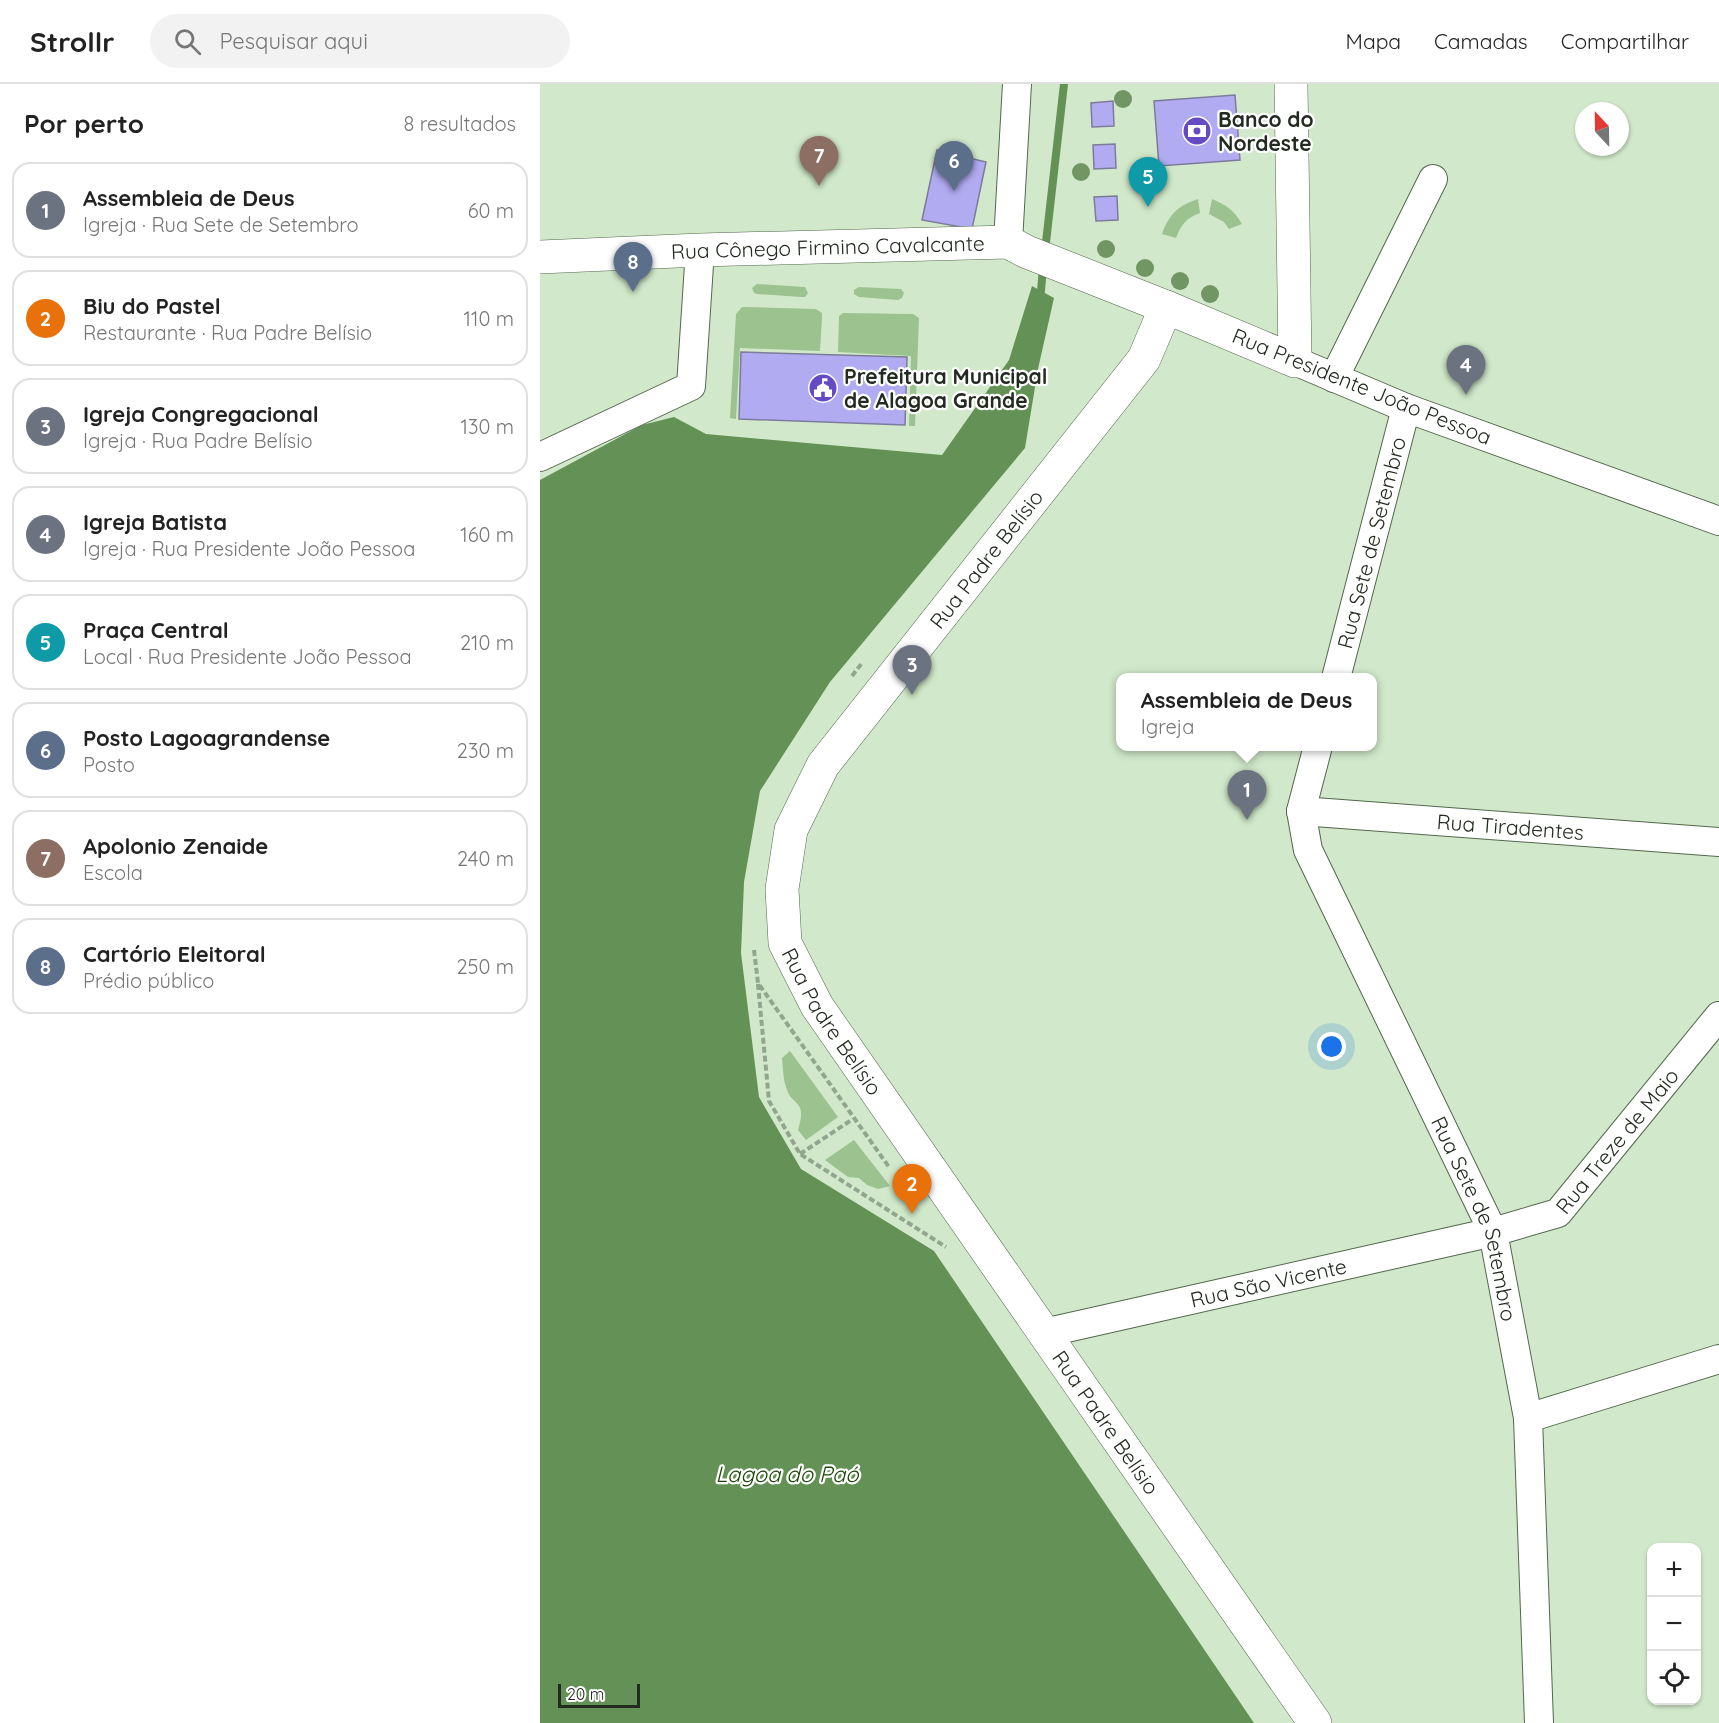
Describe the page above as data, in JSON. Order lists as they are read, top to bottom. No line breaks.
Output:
{"streets":{"main road":["Rua Cônego Firmino Cavalcante","Rua Presidente João Pessoa","Rua Padre Belísio"],"street":["Rua Sete de Setembro","Rua Tiradentes","Rua Treze de Maio","Rua São Vicente"]},"crossings":[["Rua Cônego Firmino Cavalcante","Rua Presidente João Pessoa"],["Rua Presidente João Pessoa","Rua Sete de Setembro"],["Rua Presidente João Pessoa","Rua Padre Belísio"],["Rua Sete de Setembro","Rua Tiradentes"],["Rua Sete de Setembro","Rua Treze de Maio"],["Rua Sete de Setembro","Rua São Vicente"],["Rua Padre Belísio","Rua São Vicente"],["Rua Treze de Maio","Rua São Vicente"]],"water":["Lagoa do Paó"],"places":{"bank":["Banco do Nordeste"],"public building":["Prefeitura Municipal de Alagoa Grande"]},"scale_bar":"20 m","north":"top","page":{"header":"Strollr","search":"Pesquisar aqui","nav":["Mapa","Camadas","Compartilhar"],"heading":["Por perto","8 resultados"],"pins":["7","6","5","8","4","3","1","2"],"list":[{"mark":"1","name":"Assembleia de Deus","note":"Igreja · Rua Sete de Setembro","value":"60 m"},{"mark":"2","name":"Biu do Pastel","note":"Restaurante · Rua Padre Belísio","value":"110 m"},{"mark":"3","name":"Igreja Congregacional","note":"Igreja · Rua Padre Belísio","value":"130 m"},{"mark":"4","name":"Igreja Batista","note":"Igreja · Rua Presidente João Pessoa","value":"160 m"},{"mark":"5","name":"Praça Central","note":"Local · Rua Presidente João Pessoa","value":"210 m"},{"mark":"6","name":"Posto Lagoagrandense","note":"Posto","value":"230 m"},{"mark":"7","name":"Apolonio Zenaide","note":"Escola","value":"240 m"},{"mark":"8","name":"Cartório Eleitoral","note":"Prédio público","value":"250 m"}],"popup":["Assembleia de Deus","Igreja"],"map_buttons":["+","−"],"scale":"20 m"}}
